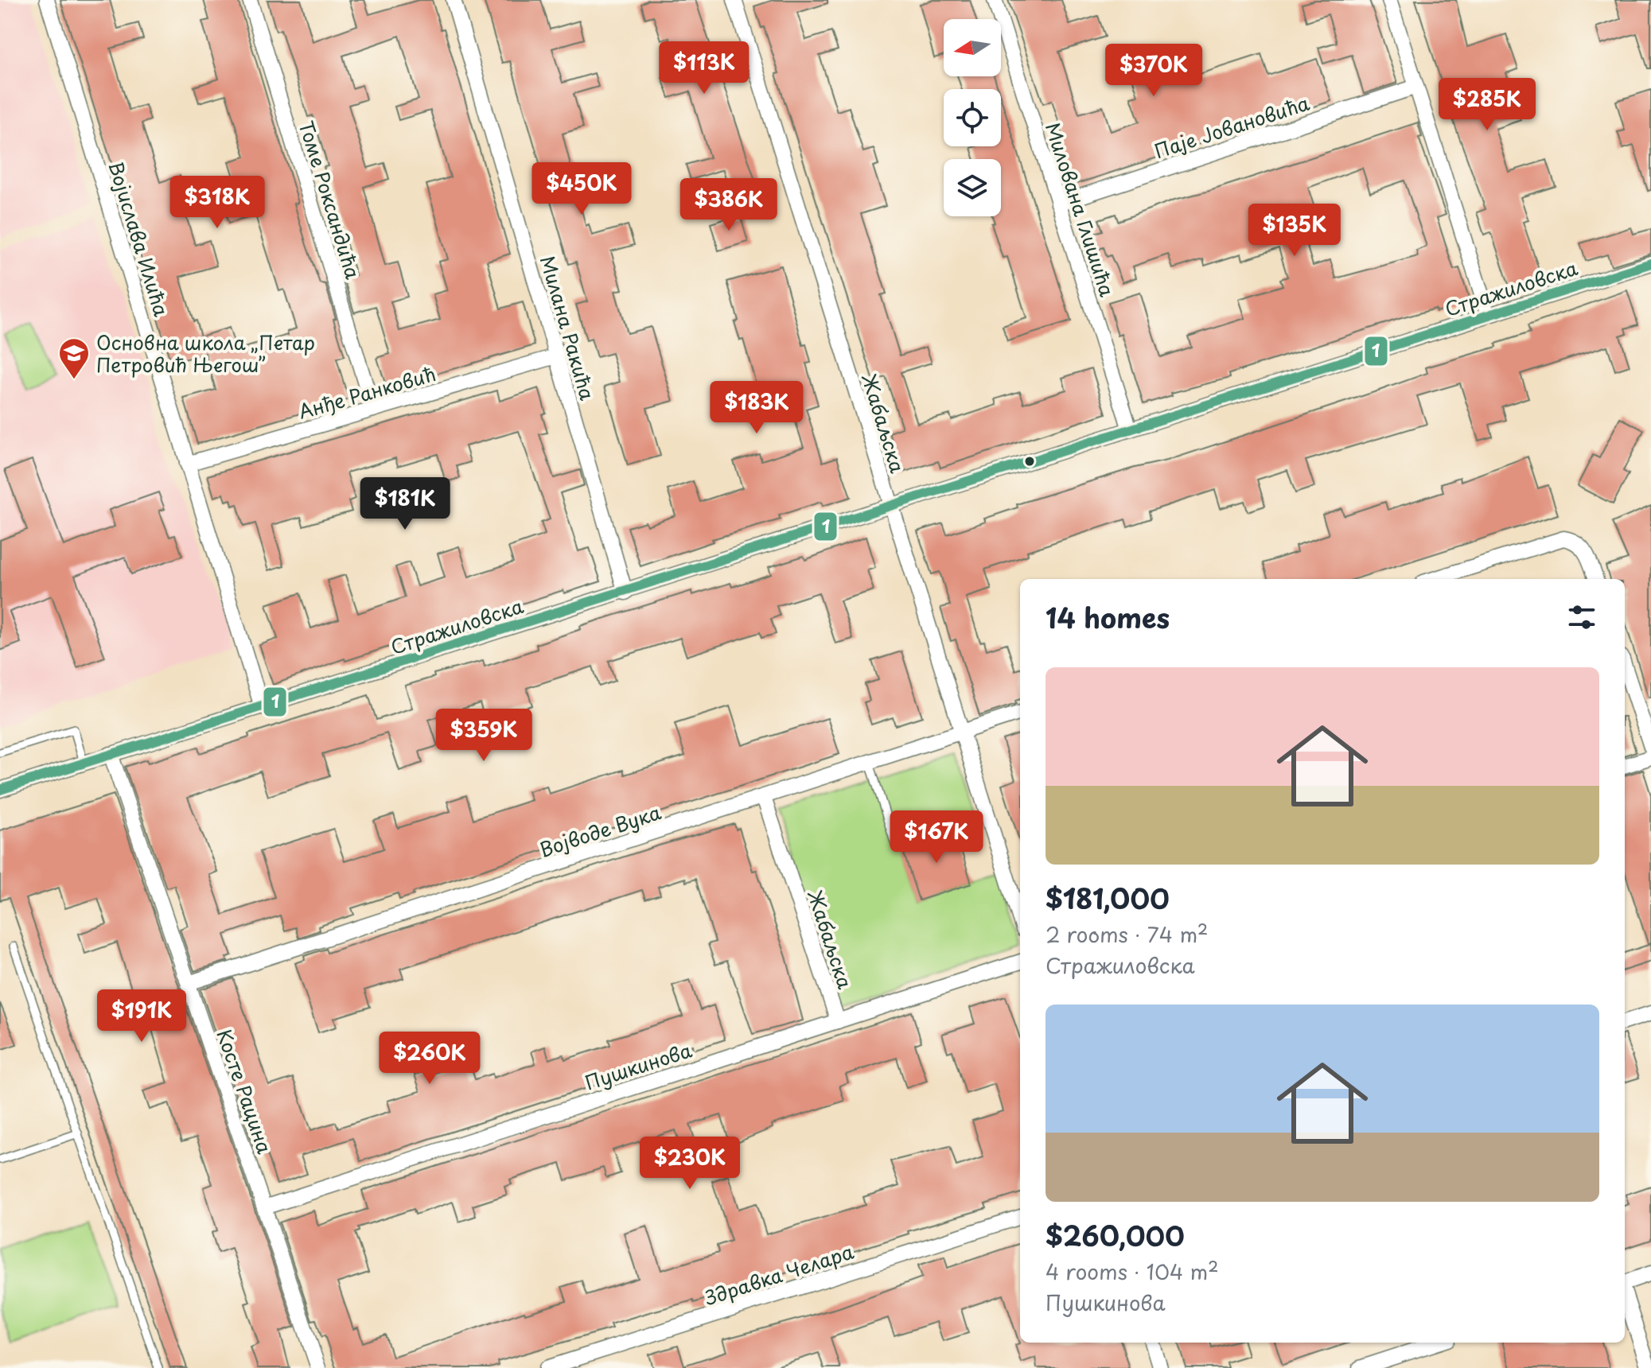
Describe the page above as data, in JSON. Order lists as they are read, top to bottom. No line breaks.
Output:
{"streets":{"street":["Паје Јовановића","Томе Роксандића","Милована Глишића","Војислава Илића","Стражиловска","Милана Ракића","Анђе Ранковић","Жабаљска","Војводе Вука","Пушкинова","Косте Рацина","Здравка Челара"]},"crossings":[["Паје Јовановића","Милована Глишића"],["Томе Роксандића","Анђе Ранковић"],["Милована Глишића","Стражиловска"],["Војислава Илића","Стражиловска"],["Војислава Илића","Анђе Ранковић"],["Стражиловска","Милана Ракића"],["Стражиловска","Жабаљска"],["Стражиловска","Косте Рацина"],["Милана Ракића","Анђе Ранковић"],["Жабаљска","Војводе Вука"],["Жабаљска","Пушкинова"],["Војводе Вука","Косте Рацина"],["Пушкинова","Косте Рацина"]],"places":{"school or university":["Основна школа „Петар Петровић Његош”"]},"lines":["transit line 1"],"north":"left","page":{"price":["$113K","$370K","$285K","$450K","$318K","$386K","$135K","$183K","$181K","$359K","$167K","$191K","$260K","$230K"],"heading":"14 homes","list":[{"name":"$181,000","note":"2 rooms · 74 m² · Стражиловска"},{"name":"$260,000","note":"4 rooms · 104 m² · Пушкинова"}]}}
